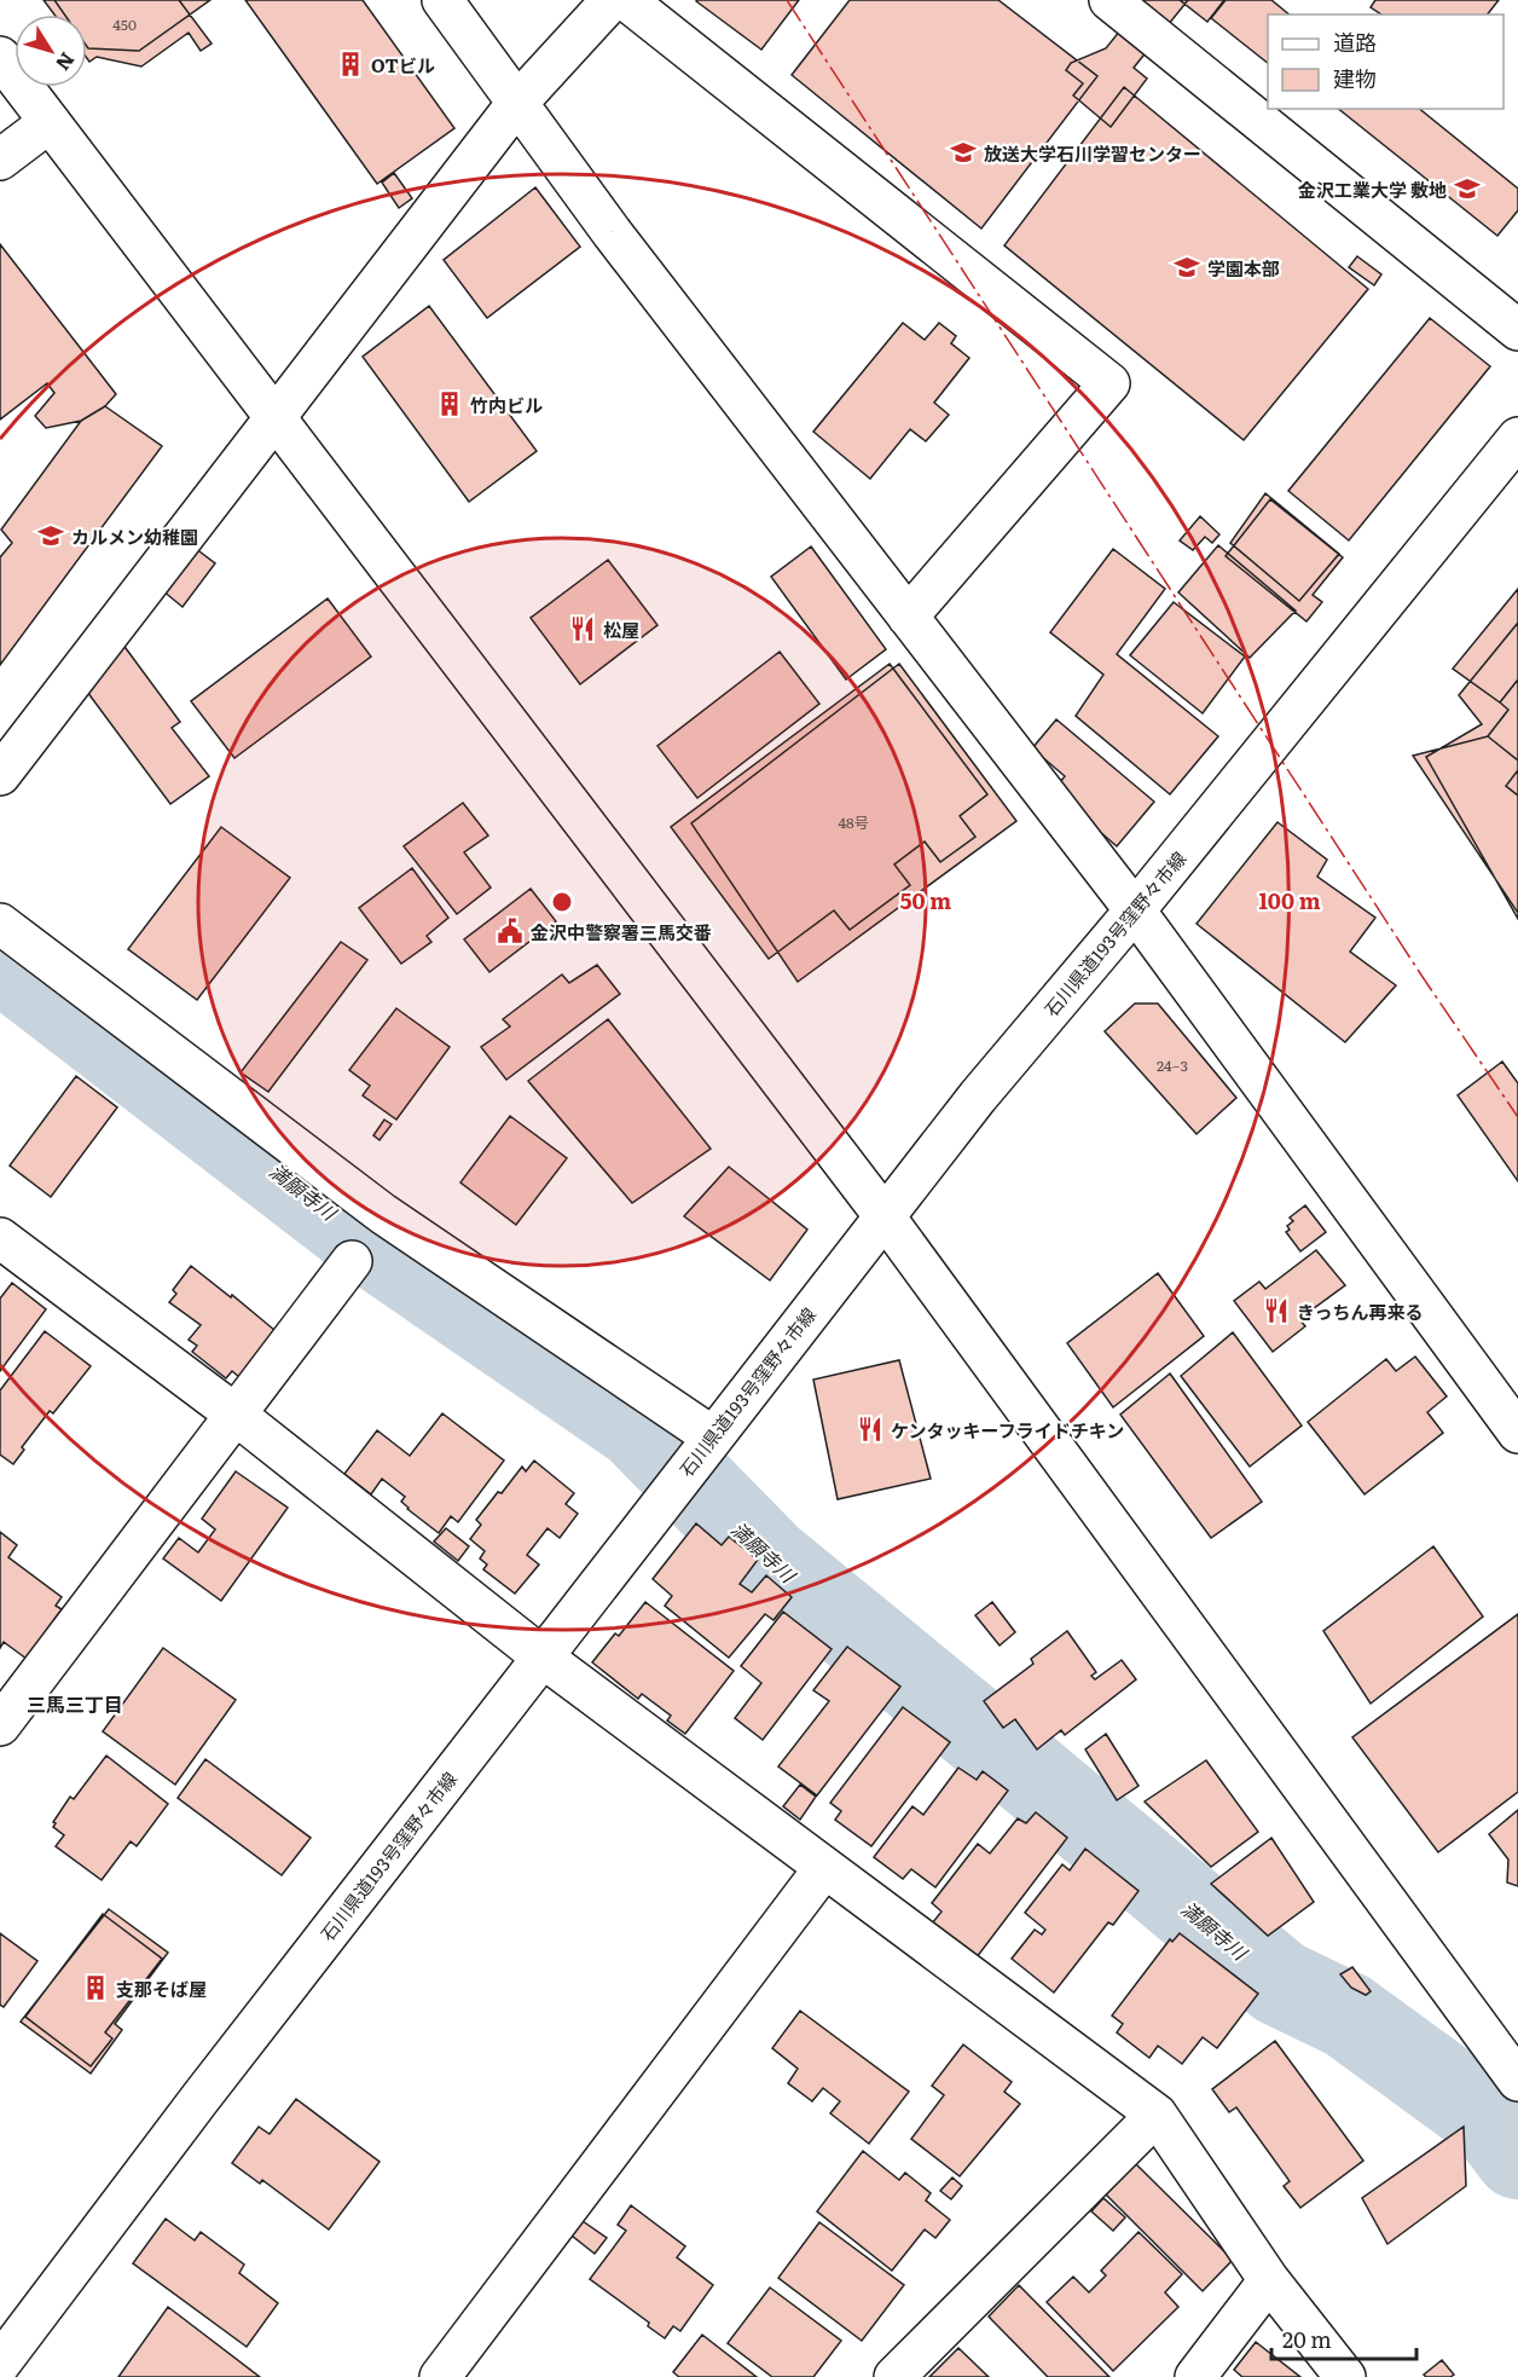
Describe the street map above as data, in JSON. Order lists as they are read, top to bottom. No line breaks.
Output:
{"streets":{"street":["石川県道193号窪野々市線"]},"districts":["三馬三丁目"],"water":["満願寺川"],"places":{"building":["OTビル","竹内ビル","支那そば屋"],"school or university":["放送大学石川学習センター","金沢工業大学 敷地","学園本部","カルメン幼稚園"],"restaurant":["松屋","きっちん再来る","ケンタッキーフライドチキン"],"public building":["金沢中警察署三馬交番"]},"house_numbers":["450","48号","24−3"],"legend":["道路","建物"],"scale_bar":"20 m","north":"bottom right","rings":["50 m","100 m"]}
